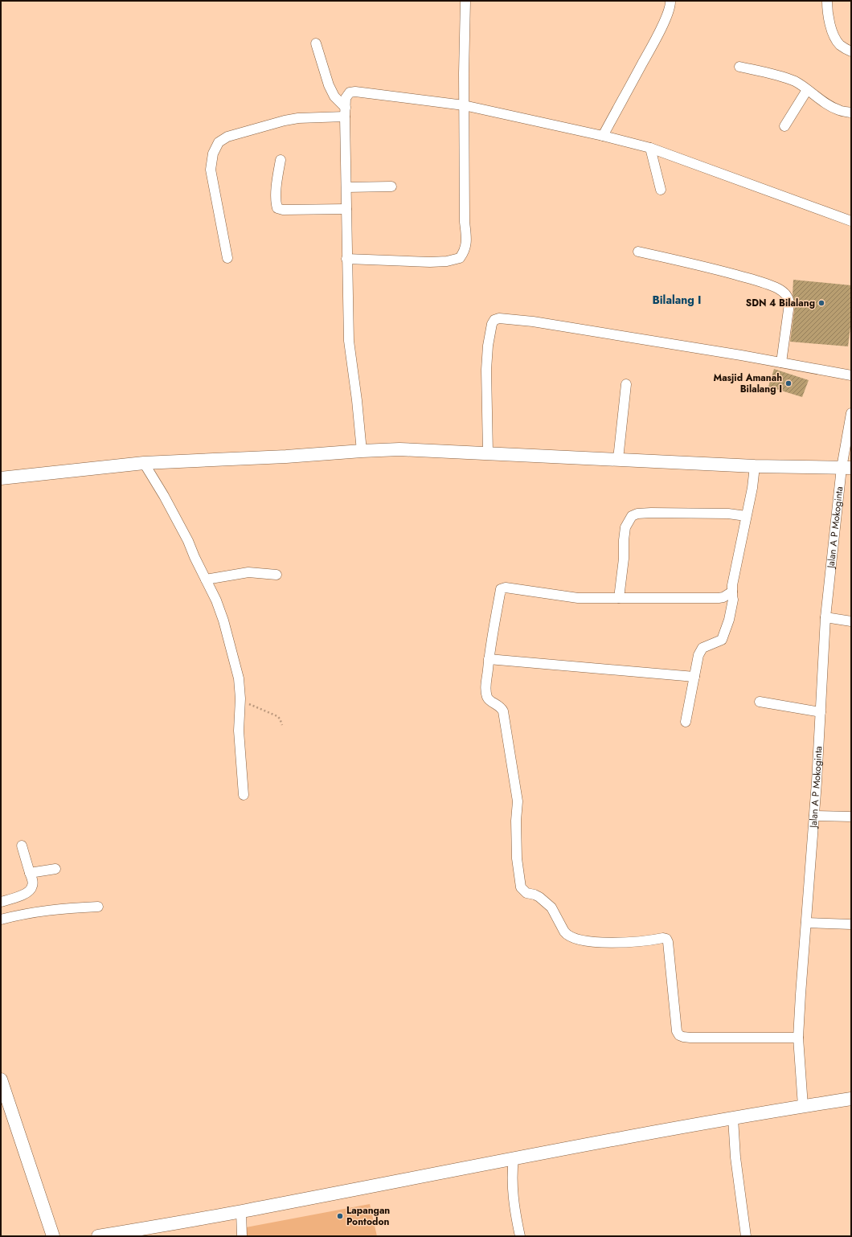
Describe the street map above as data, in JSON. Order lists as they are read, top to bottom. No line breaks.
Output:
{"streets":{"street":["Jalan A P Mokoginta"]},"districts":["Bilalang I"],"places":["SDN 4 Bilalang","Masjid Amanah Bilalang I","Lapangan Pontodon"]}
